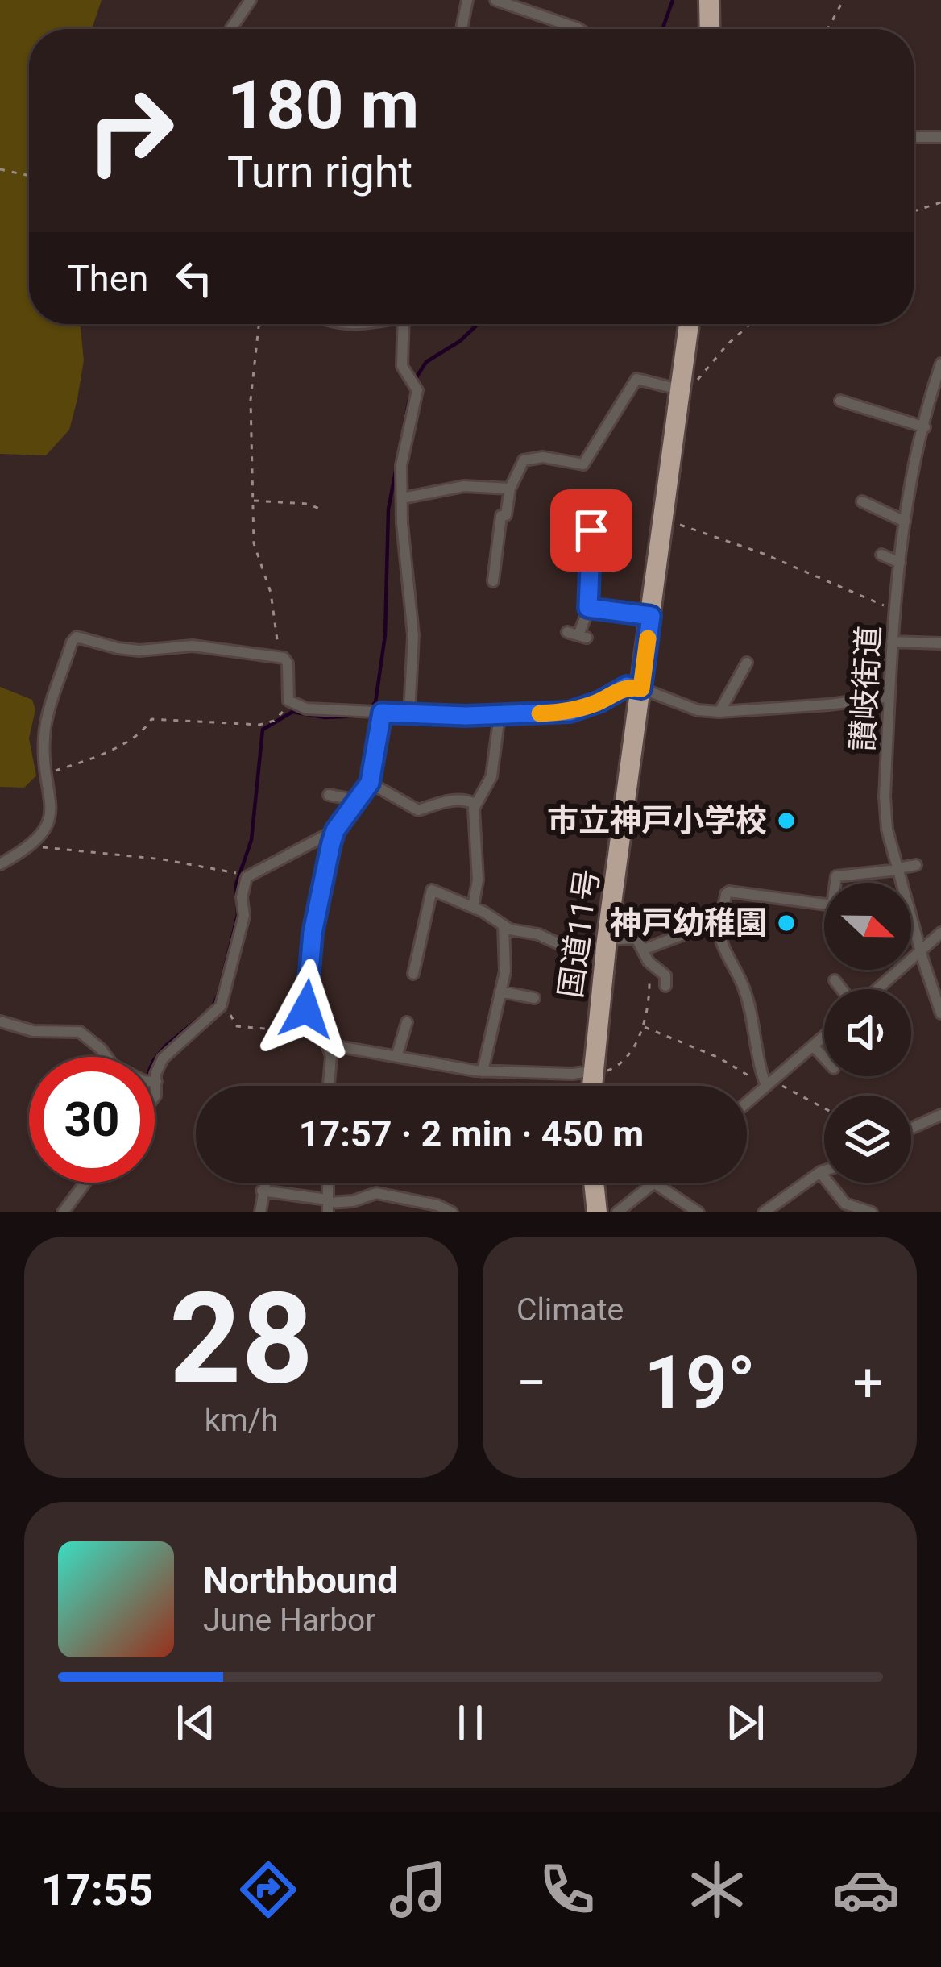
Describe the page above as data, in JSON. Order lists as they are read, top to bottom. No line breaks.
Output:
{"streets":{"highway":["国道11号"],"street":["讃岐街道"]},"places":["市立神戸小学校","神戸幼稚園"],"north":"right","page":{"turn":["180 m","Turn right"],"then":"Then","limit":"30","trip":"17:57 · 2 min · 450 m","tile":[["28","km/h"],"Climate"],"heat":["−","19°","+"],"song":["Northbound","June Harbor"],"tabs":"17:55"}}
